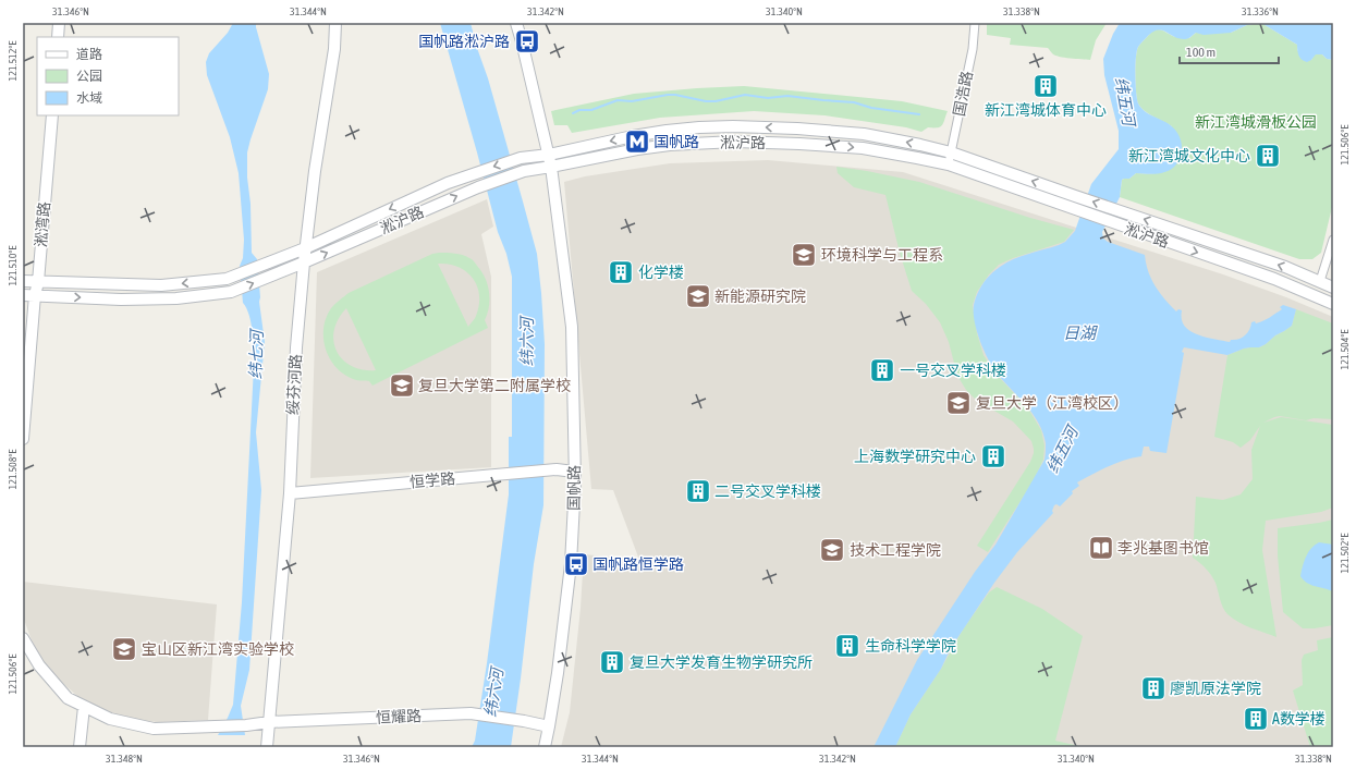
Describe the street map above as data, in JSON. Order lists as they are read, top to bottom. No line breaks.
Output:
{"streets":{"main road":["淞沪路","淞湾路","绥芬河路","恒学路","国帆路","恒耀路"],"street":["国浩路"]},"crossings":[["国浩路","淞沪路"],["淞沪路","淞湾路"],["淞沪路","绥芬河路"],["淞沪路","国帆路"],["绥芬河路","恒学路"],["绥芬河路","恒耀路"],["恒学路","国帆路"],["国帆路","恒耀路"]],"water":["纬五河","日湖","纬六河","纬七河"],"parks":["新江湾城滑板公园"],"places":{"bus stop":["国帆路淞沪路","国帆路恒学路"],"building":["新江湾城体育中心","新江湾城文化中心","化学楼","一号交叉学科楼","上海数学研究中心","二号交叉学科楼","生命科学学院","复旦大学发育生物学研究所","廖凯原法学院","A数学楼"],"metro station":["国帆路"],"school or university":["环境科学与工程系","新能源研究院","复旦大学第二附属学校","复旦大学（江湾校区）","技术工程学院","宝山区新江湾实验学校"],"library":["李兆基图书馆"]},"legend":["道路","公园","水域"],"scale_bar":"100 m","coordinates":["31.346°N","31.344°N","31.342°N","31.340°N","31.338°N","31.336°N","121.512°E","121.506°E","121.510°E","121.504°E","121.508°E","121.502°E","31.348°N"]}
